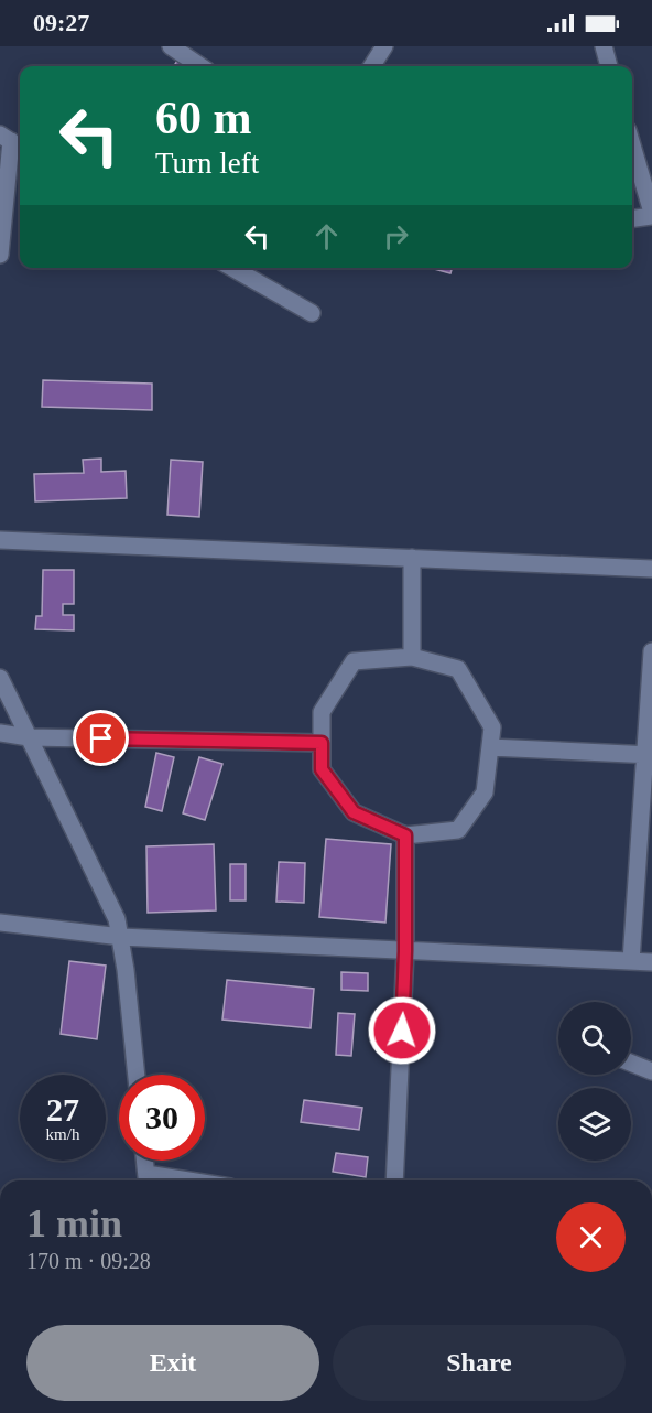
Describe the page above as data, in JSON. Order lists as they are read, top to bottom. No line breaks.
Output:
{"page":{"status":"09:27","turn":["60 m","Turn left"],"speed":"27 km/h","limit":"30","heading":["1 min","170 m · 09:28"],"buttons":["Exit","Share"]}}
